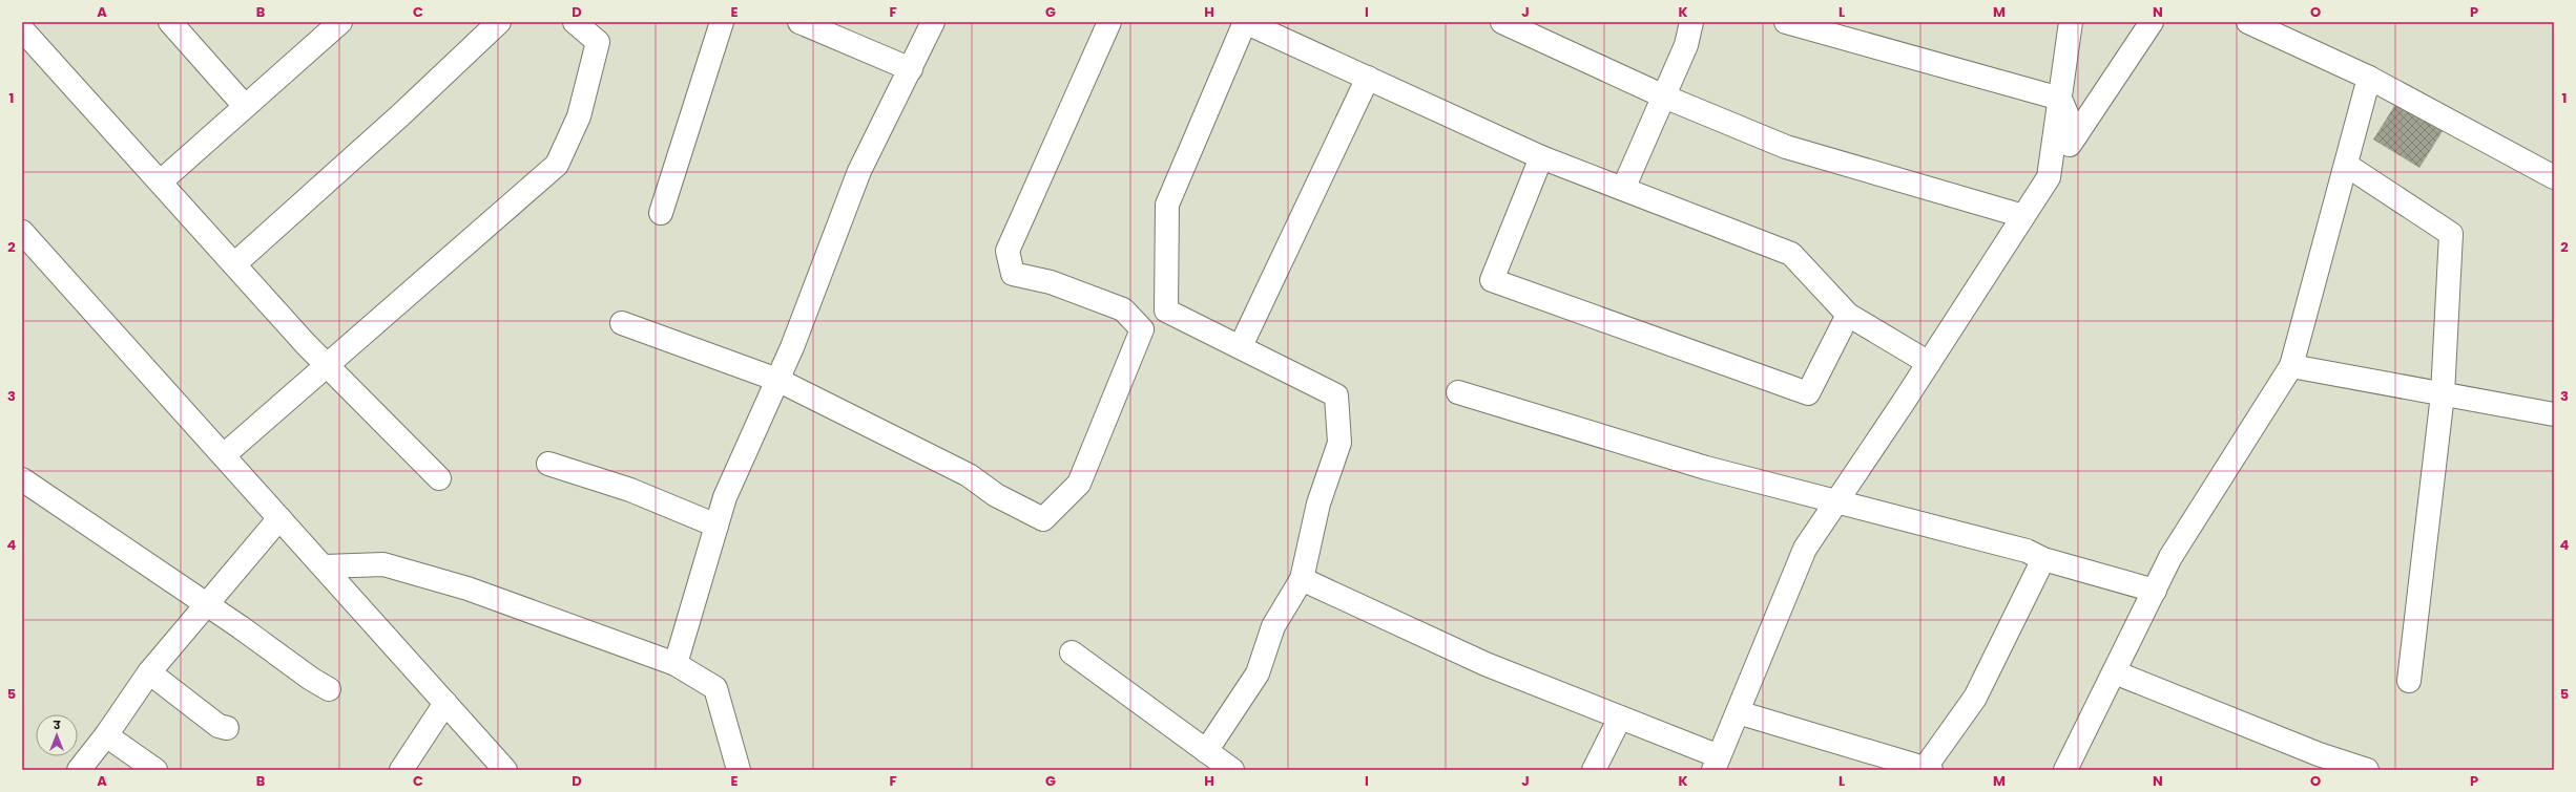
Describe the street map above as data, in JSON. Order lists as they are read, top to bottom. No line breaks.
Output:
{"north":"top","grid":{"columns":["A","B","C","D","E","F","G","H","I","J","K","L","M","N","O","P"],"rows":["1","2","3","4","5"]}}
